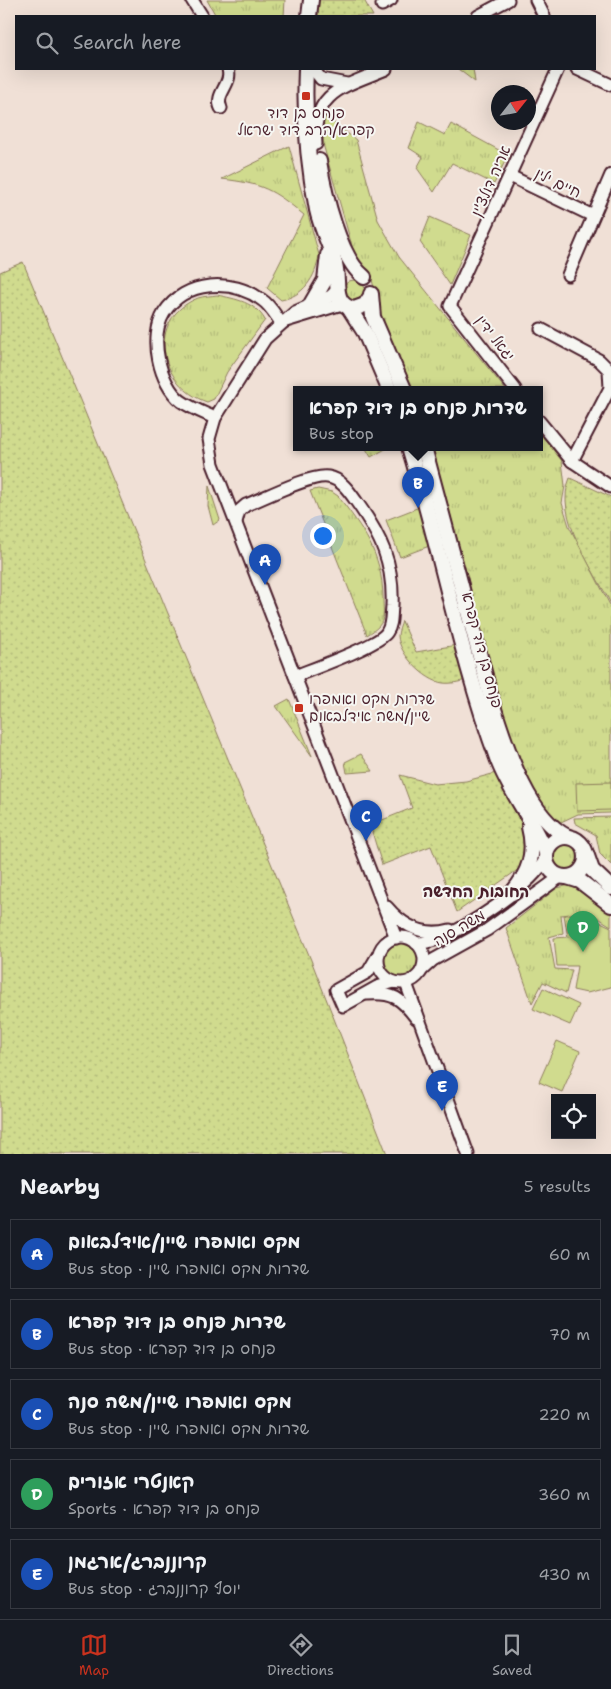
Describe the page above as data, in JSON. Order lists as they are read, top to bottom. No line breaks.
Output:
{"streets":{"main road":["פנחס בן דוד קפרא"],"street":["אריה דולצ'ין","חיים ילין","יגאל ידין","משה סנה"]},"crossings":[["אריה דולצ'ין","חיים ילין"],["אריה דולצ'ין","יגאל ידין"],["פנחס בן דוד קפרא","משה סנה"]],"districts":["רחובות החדשה"],"places":{"transit":["פנחס בן דוד קפרא/הרב דוד ישראל","שדרות מקס ואמפרו שיין/משה אידלבאום"]},"north":"top right","page":{"search":"Search here","popup":["שדרות פנחס בן דוד קפרא","Bus stop"],"pins":["B","A","C","D","E"],"heading":["Nearby","5 results"],"list":[{"mark":"A","name":"מקס ואמפרו שיין/אידלבאום","note":"Bus stop · שדרות מקס ואמפרו שיין","value":"60 m"},{"mark":"B","name":"שדרות פנחס בן דוד קפרא","note":"Bus stop · פנחס בן דוד קפרא","value":"70 m"},{"mark":"C","name":"מקס ואמפרו שיין/משה סנה","note":"Bus stop · שדרות מקס ואמפרו שיין","value":"220 m"},{"mark":"D","name":"קאנטרי אזורים","note":"Sports · פנחס בן דוד קפרא","value":"360 m"},{"mark":"E","name":"קרוננברג/ארגמן","note":"Bus stop · יוסף קרוננברג","value":"430 m"}],"nav":["Map","Directions","Saved"]}}
